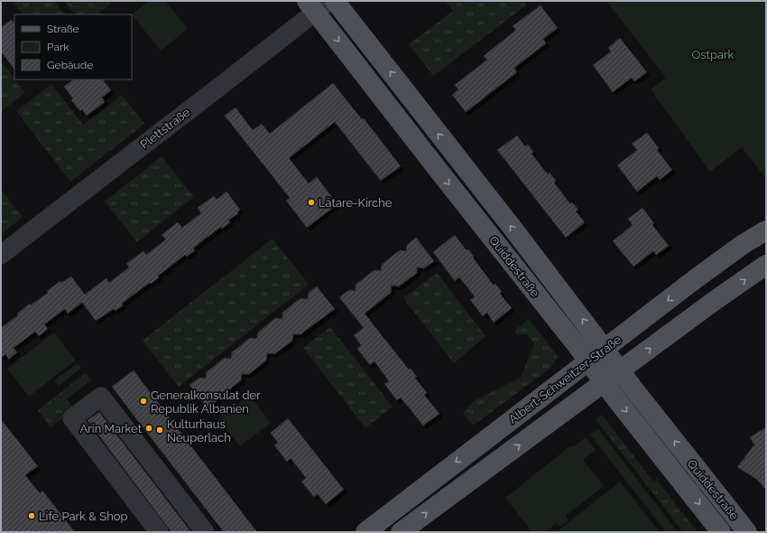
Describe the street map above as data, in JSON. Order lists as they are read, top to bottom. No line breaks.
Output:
{"streets":{"main road":["Quiddestraße","Albert-Schweitzer-Straße"],"street":["Plettstraße"]},"crossings":[["Plettstraße","Quiddestraße"],["Quiddestraße","Albert-Schweitzer-Straße"]],"parks":["Ostpark"],"places":["Lätare-Kirche","Generalkonsulat der Republik Albanien","Arin Market","Kulturhaus Neuperlach","Life Park & Shop"],"legend":["Straße","Park","Gebäude"]}
